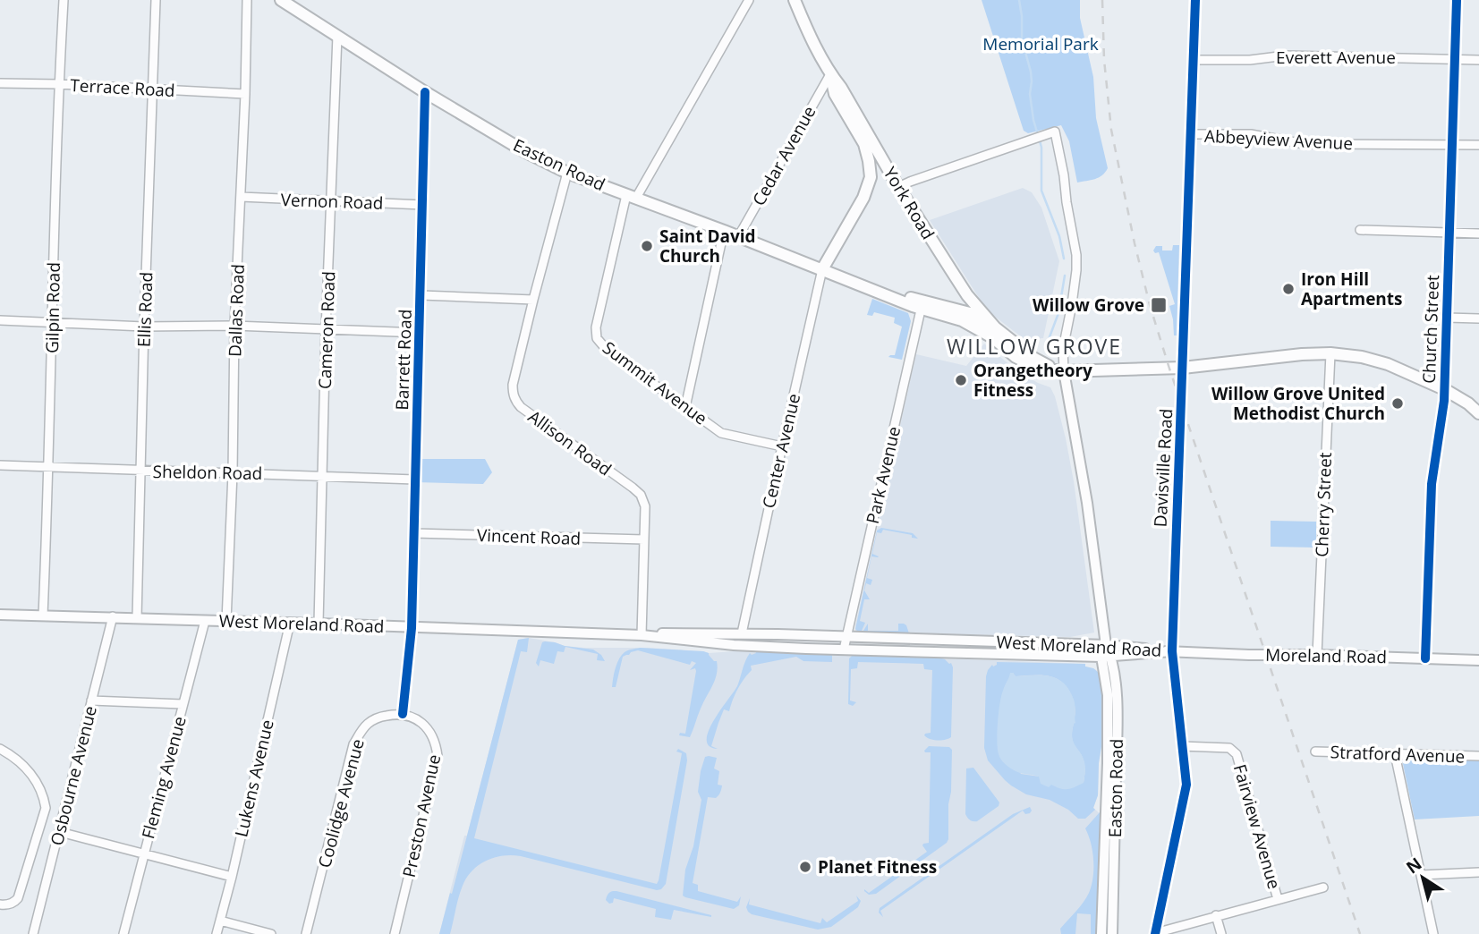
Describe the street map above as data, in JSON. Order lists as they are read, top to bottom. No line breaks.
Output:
{"streets":{"highway":["Easton Road","York Road"],"main road":["West Moreland Road","Moreland Road"],"street":["Everett Avenue","Terrace Road","Abbeyview Avenue","Cedar Avenue","Vernon Road","Gilpin Road","Ellis Road","Dallas Road","Church Street","Cameron Road","Barrett Road","Summit Avenue","Allison Road","Center Avenue","Davisville Road","Sheldon Road","Park Avenue","Cherry Street","Vincent Road","Stratford Avenue","Osbourne Avenue","Fleming Avenue","Lukens Avenue","Coolidge Avenue","Preston Avenue","Fairview Avenue"]},"crossings":[["Everett Avenue","Church Street"],["Everett Avenue","Davisville Road"],["Terrace Road","Gilpin Road"],["Terrace Road","Ellis Road"],["Terrace Road","Dallas Road"],["Abbeyview Avenue","Church Street"],["Abbeyview Avenue","Davisville Road"],["Cedar Avenue","Easton Road"],["Cedar Avenue","York Road"],["Easton Road","York Road"],["Easton Road","Cameron Road"],["Easton Road","Barrett Road"],["Easton Road","Summit Avenue"],["Easton Road","Allison Road"],["Easton Road","Center Avenue"],["Easton Road","Park Avenue"],["Easton Road","West Moreland Road"],["Vernon Road","Dallas Road"],["Vernon Road","Cameron Road"],["Vernon Road","Barrett Road"],["York Road","Center Avenue"],["Gilpin Road","Sheldon Road"],["Gilpin Road","West Moreland Road"],["Ellis Road","Sheldon Road"],["Ellis Road","West Moreland Road"],["Dallas Road","Sheldon Road"],["Dallas Road","West Moreland Road"],["Church Street","Moreland Road"],["Cameron Road","Sheldon Road"],["Cameron Road","West Moreland Road"],["Barrett Road","Sheldon Road"],["Barrett Road","Vincent Road"],["Barrett Road","West Moreland Road"],["Summit Avenue","Center Avenue"],["Allison Road","Vincent Road"],["Allison Road","West Moreland Road"],["Center Avenue","West Moreland Road"],["Davisville Road","West Moreland Road"],["Davisville Road","Moreland Road"],["Davisville Road","Fairview Avenue"],["Park Avenue","West Moreland Road"],["Cherry Street","Moreland Road"],["West Moreland Road","Moreland Road"],["West Moreland Road","Osbourne Avenue"],["West Moreland Road","Fleming Avenue"],["West Moreland Road","Lukens Avenue"],["Coolidge Avenue","Preston Avenue"]],"districts":["WILLOW GROVE"],"parks":["Memorial Park"],"places":{"other":["Saint David Church","Iron Hill Apartments","Orangetheory Fitness","Willow Grove United Methodist Church","Planet Fitness"],"transit":["Willow Grove"]},"north":"top left"}
